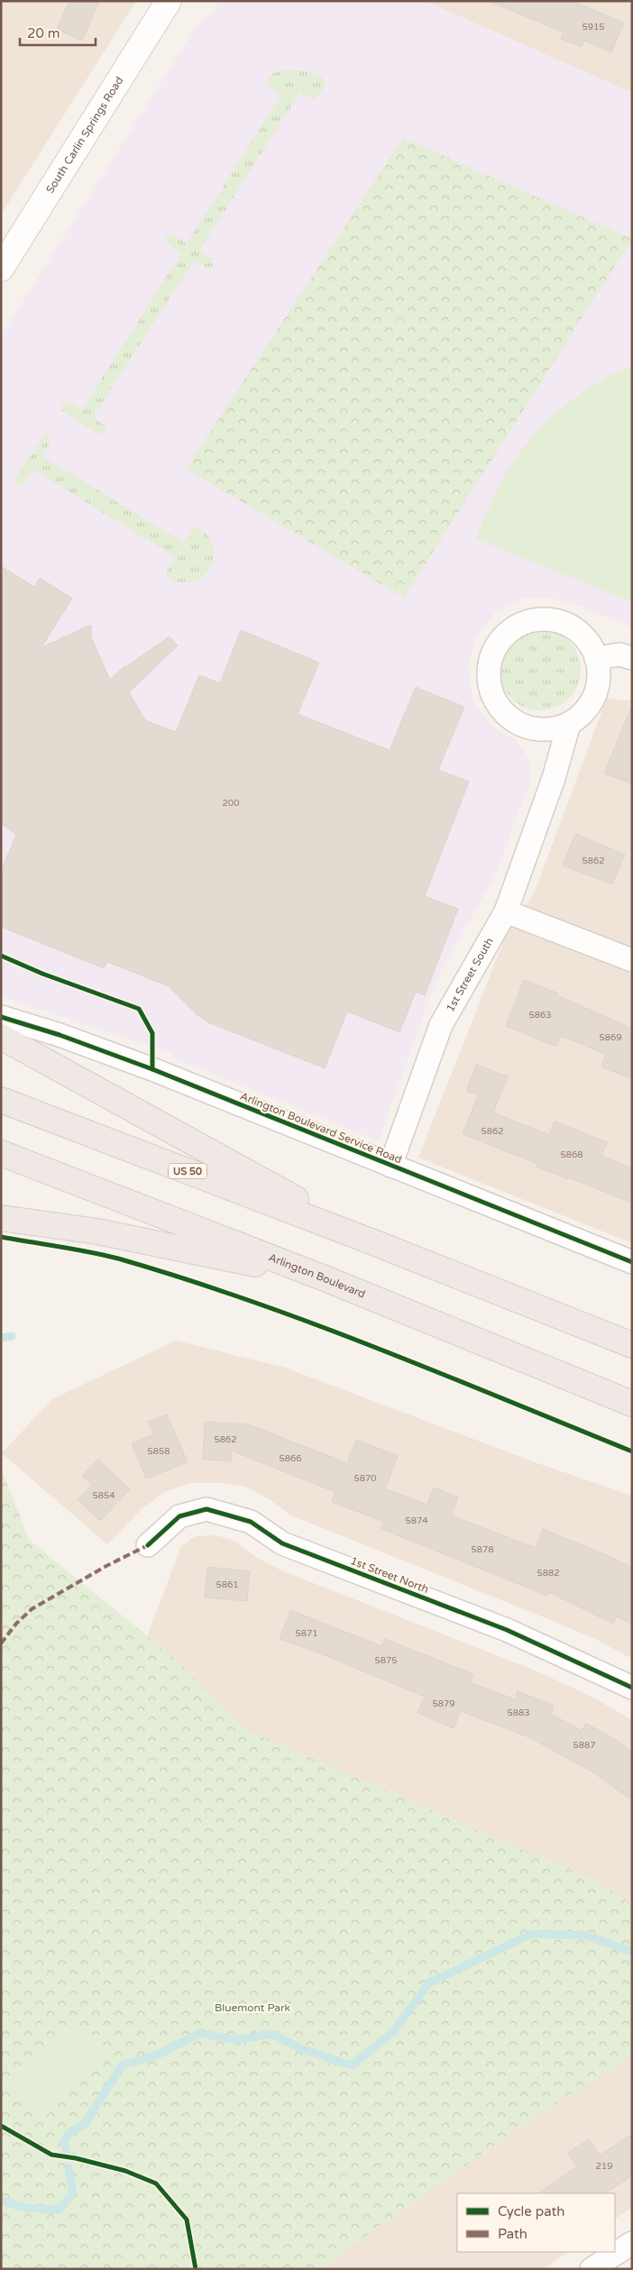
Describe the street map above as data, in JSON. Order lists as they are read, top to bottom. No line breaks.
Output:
{"streets":{"highway":["US 50","Arlington Boulevard"],"main road":["South Carlin Springs Road"],"street":["1st Street South","Arlington Boulevard Service Road","1st Street North"]},"crossings":[["1st Street South","Arlington Boulevard Service Road"]],"parks":["Bluemont Park"],"house_numbers":["5915","200","5862","5863","5869","5862","5868","5862","5858","5866","5870","5854","5874","5878","5882","5861","5871","5875","5879","5883","5887","219"],"legend":["Cycle path","Path"],"scale_bar":"20 m"}
